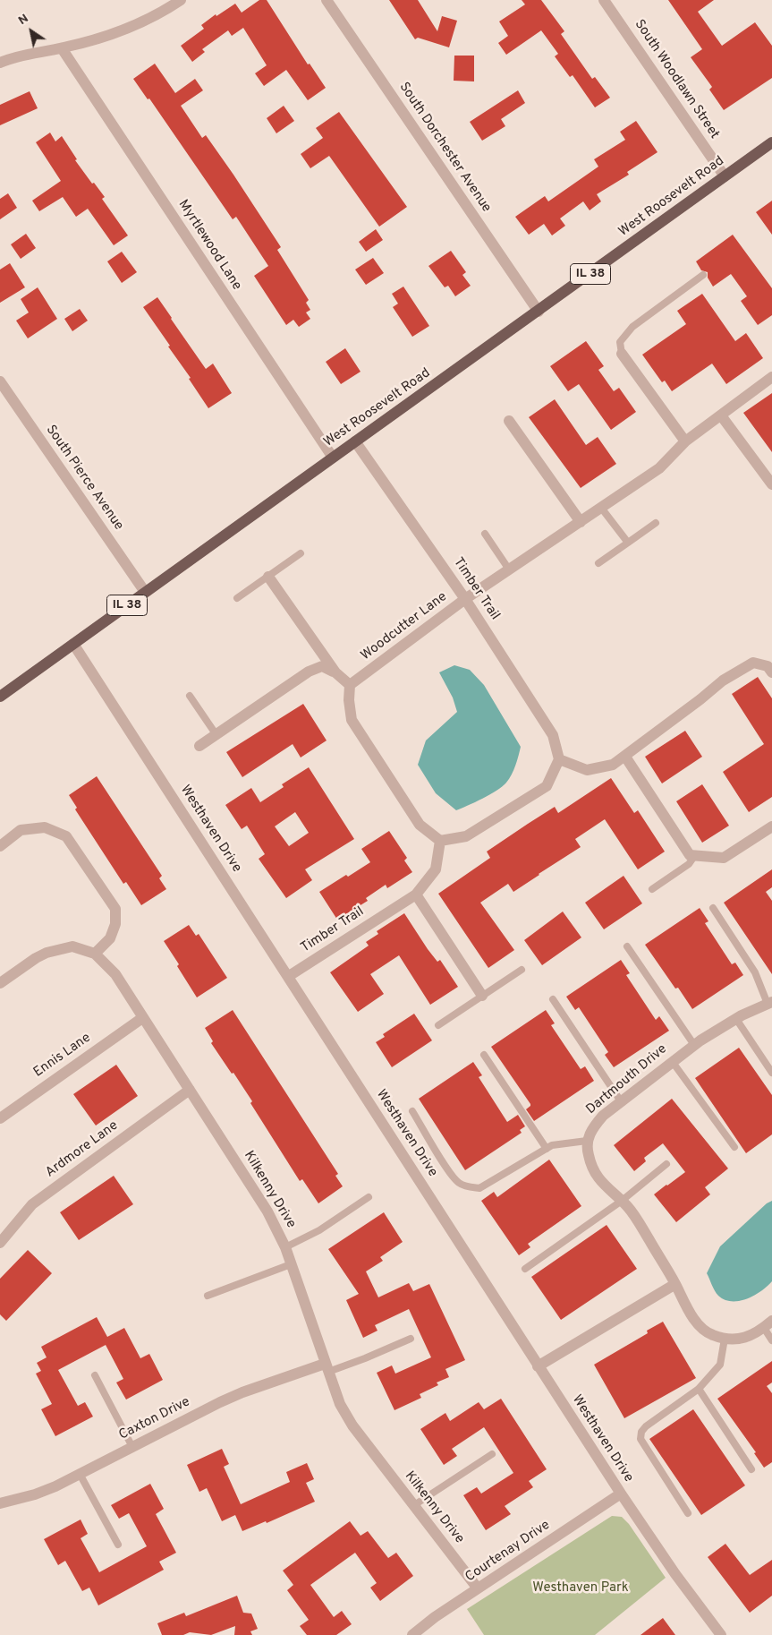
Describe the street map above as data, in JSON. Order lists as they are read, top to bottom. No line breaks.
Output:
{"streets":{"main road":["West Roosevelt Road","IL 38"],"street":["South Woodlawn Street","South Dorchester Avenue","Myrtlewood Lane","South Pierce Avenue","Timber Trail","Woodcutter Lane","Westhaven Drive","Ennis Lane","Dartmouth Drive","Ardmore Lane","Kilkenny Drive","Caxton Drive","Courtenay Drive"]},"crossings":[["South Woodlawn Street","West Roosevelt Road"],["South Dorchester Avenue","West Roosevelt Road"],["West Roosevelt Road","Myrtlewood Lane"],["West Roosevelt Road","South Pierce Avenue"],["West Roosevelt Road","Timber Trail"],["West Roosevelt Road","Westhaven Drive"],["Timber Trail","Woodcutter Lane"],["Timber Trail","Westhaven Drive"],["Westhaven Drive","Courtenay Drive"],["Ennis Lane","Kilkenny Drive"],["Ardmore Lane","Kilkenny Drive"],["Kilkenny Drive","Caxton Drive"],["Kilkenny Drive","Courtenay Drive"]],"parks":["Westhaven Park"],"north":"top left"}
